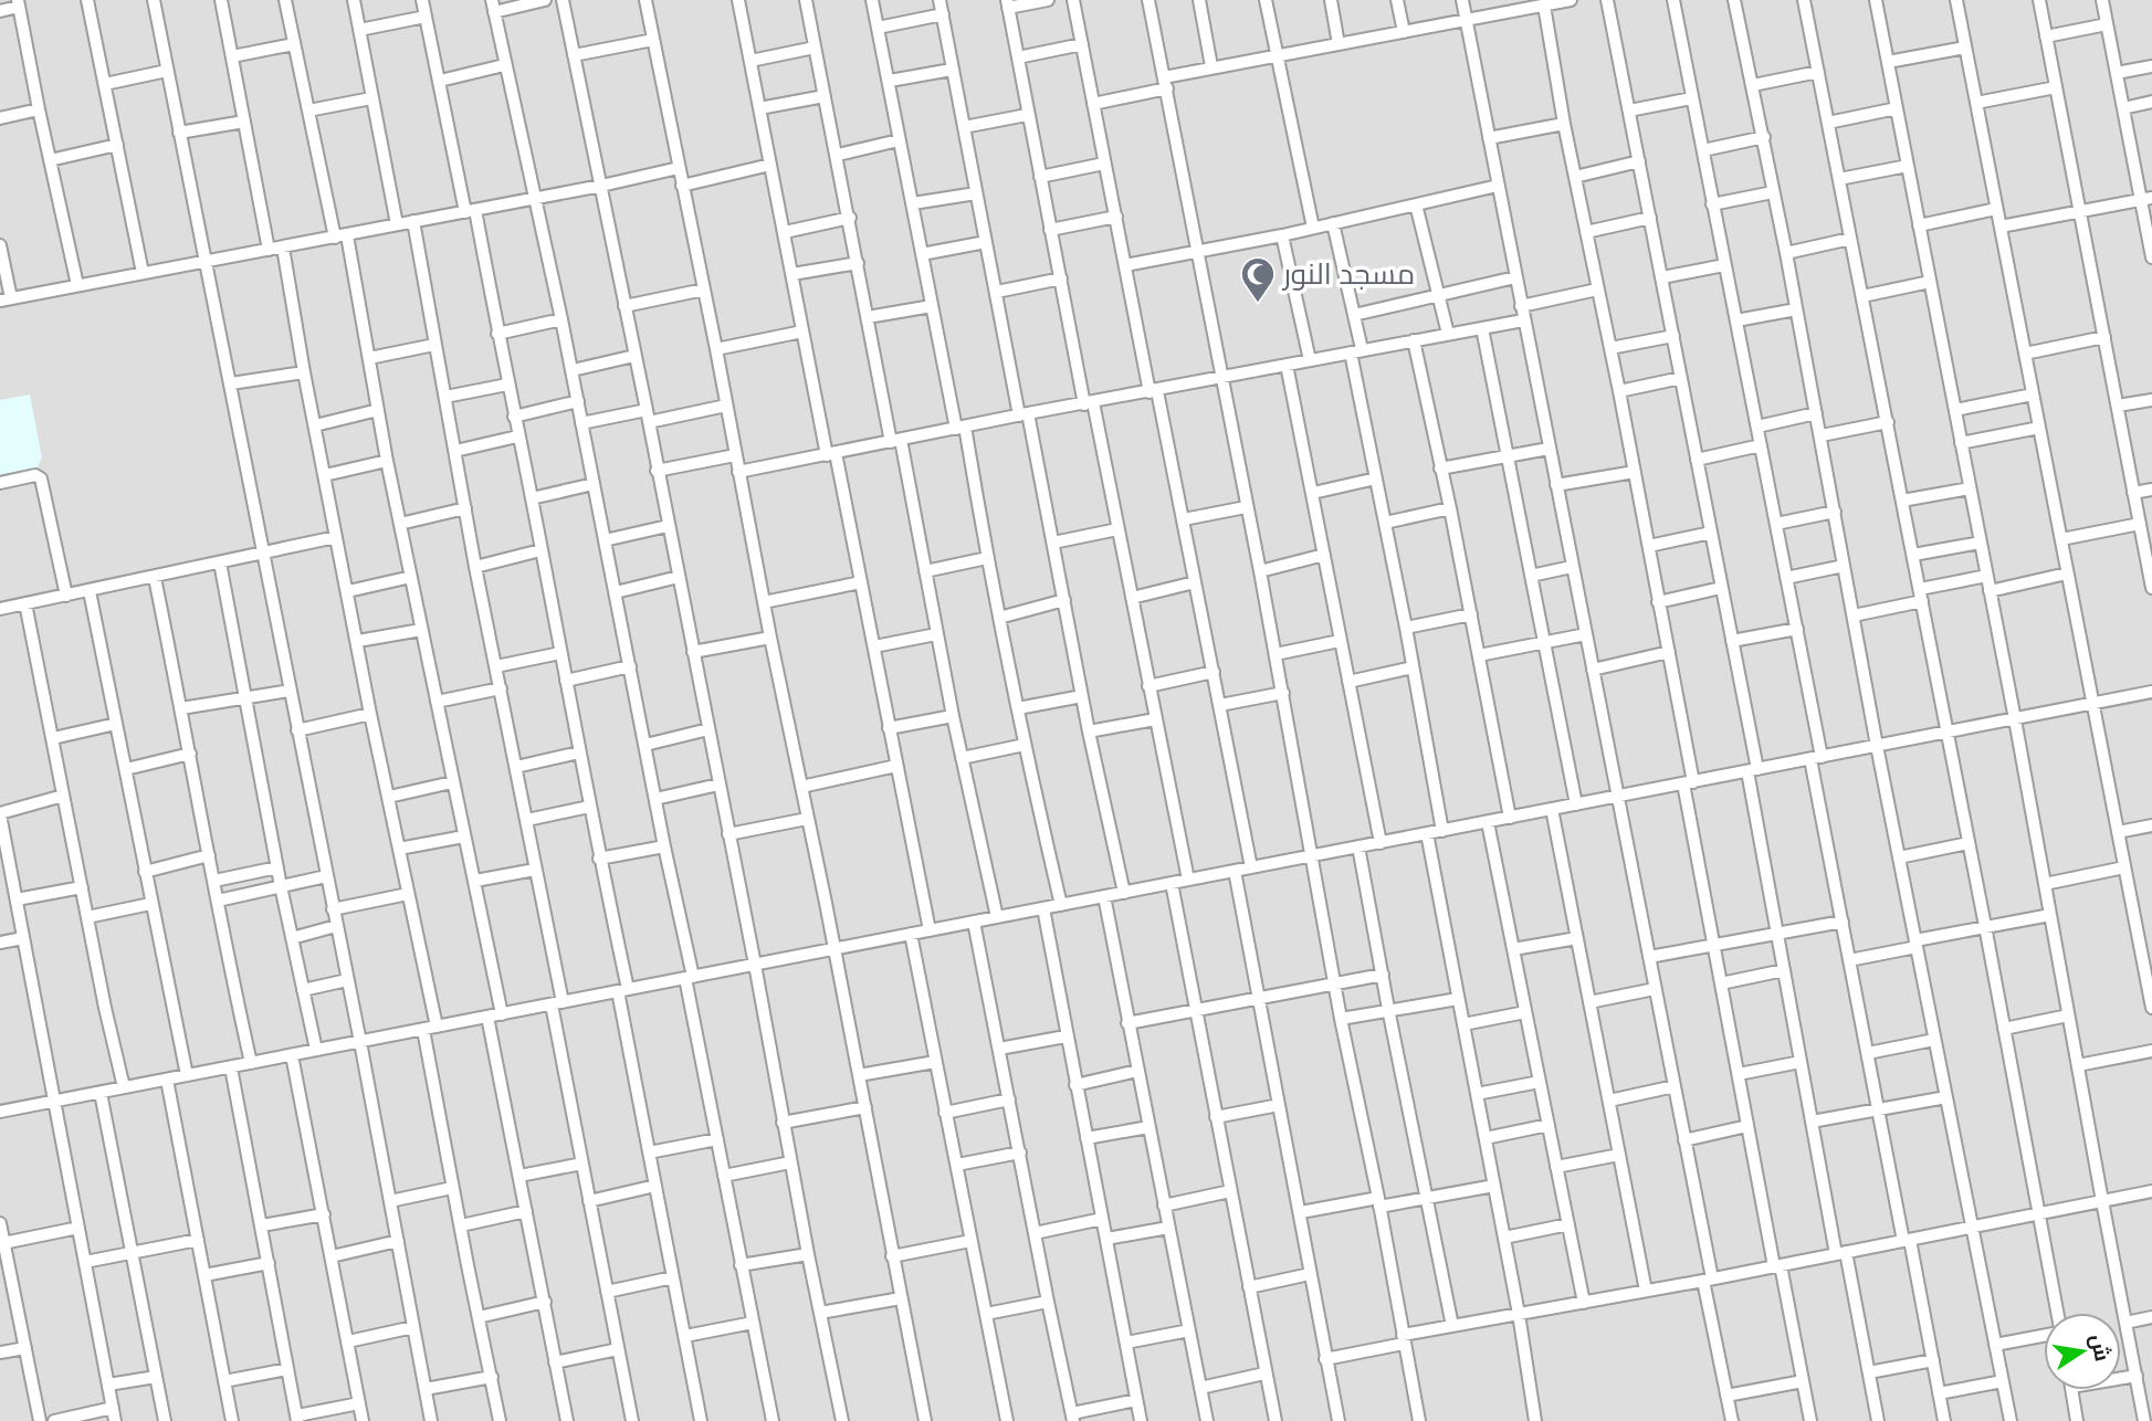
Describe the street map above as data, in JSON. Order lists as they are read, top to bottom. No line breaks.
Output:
{"places":{"mosque":["مسجد النور"]},"north":"right"}
